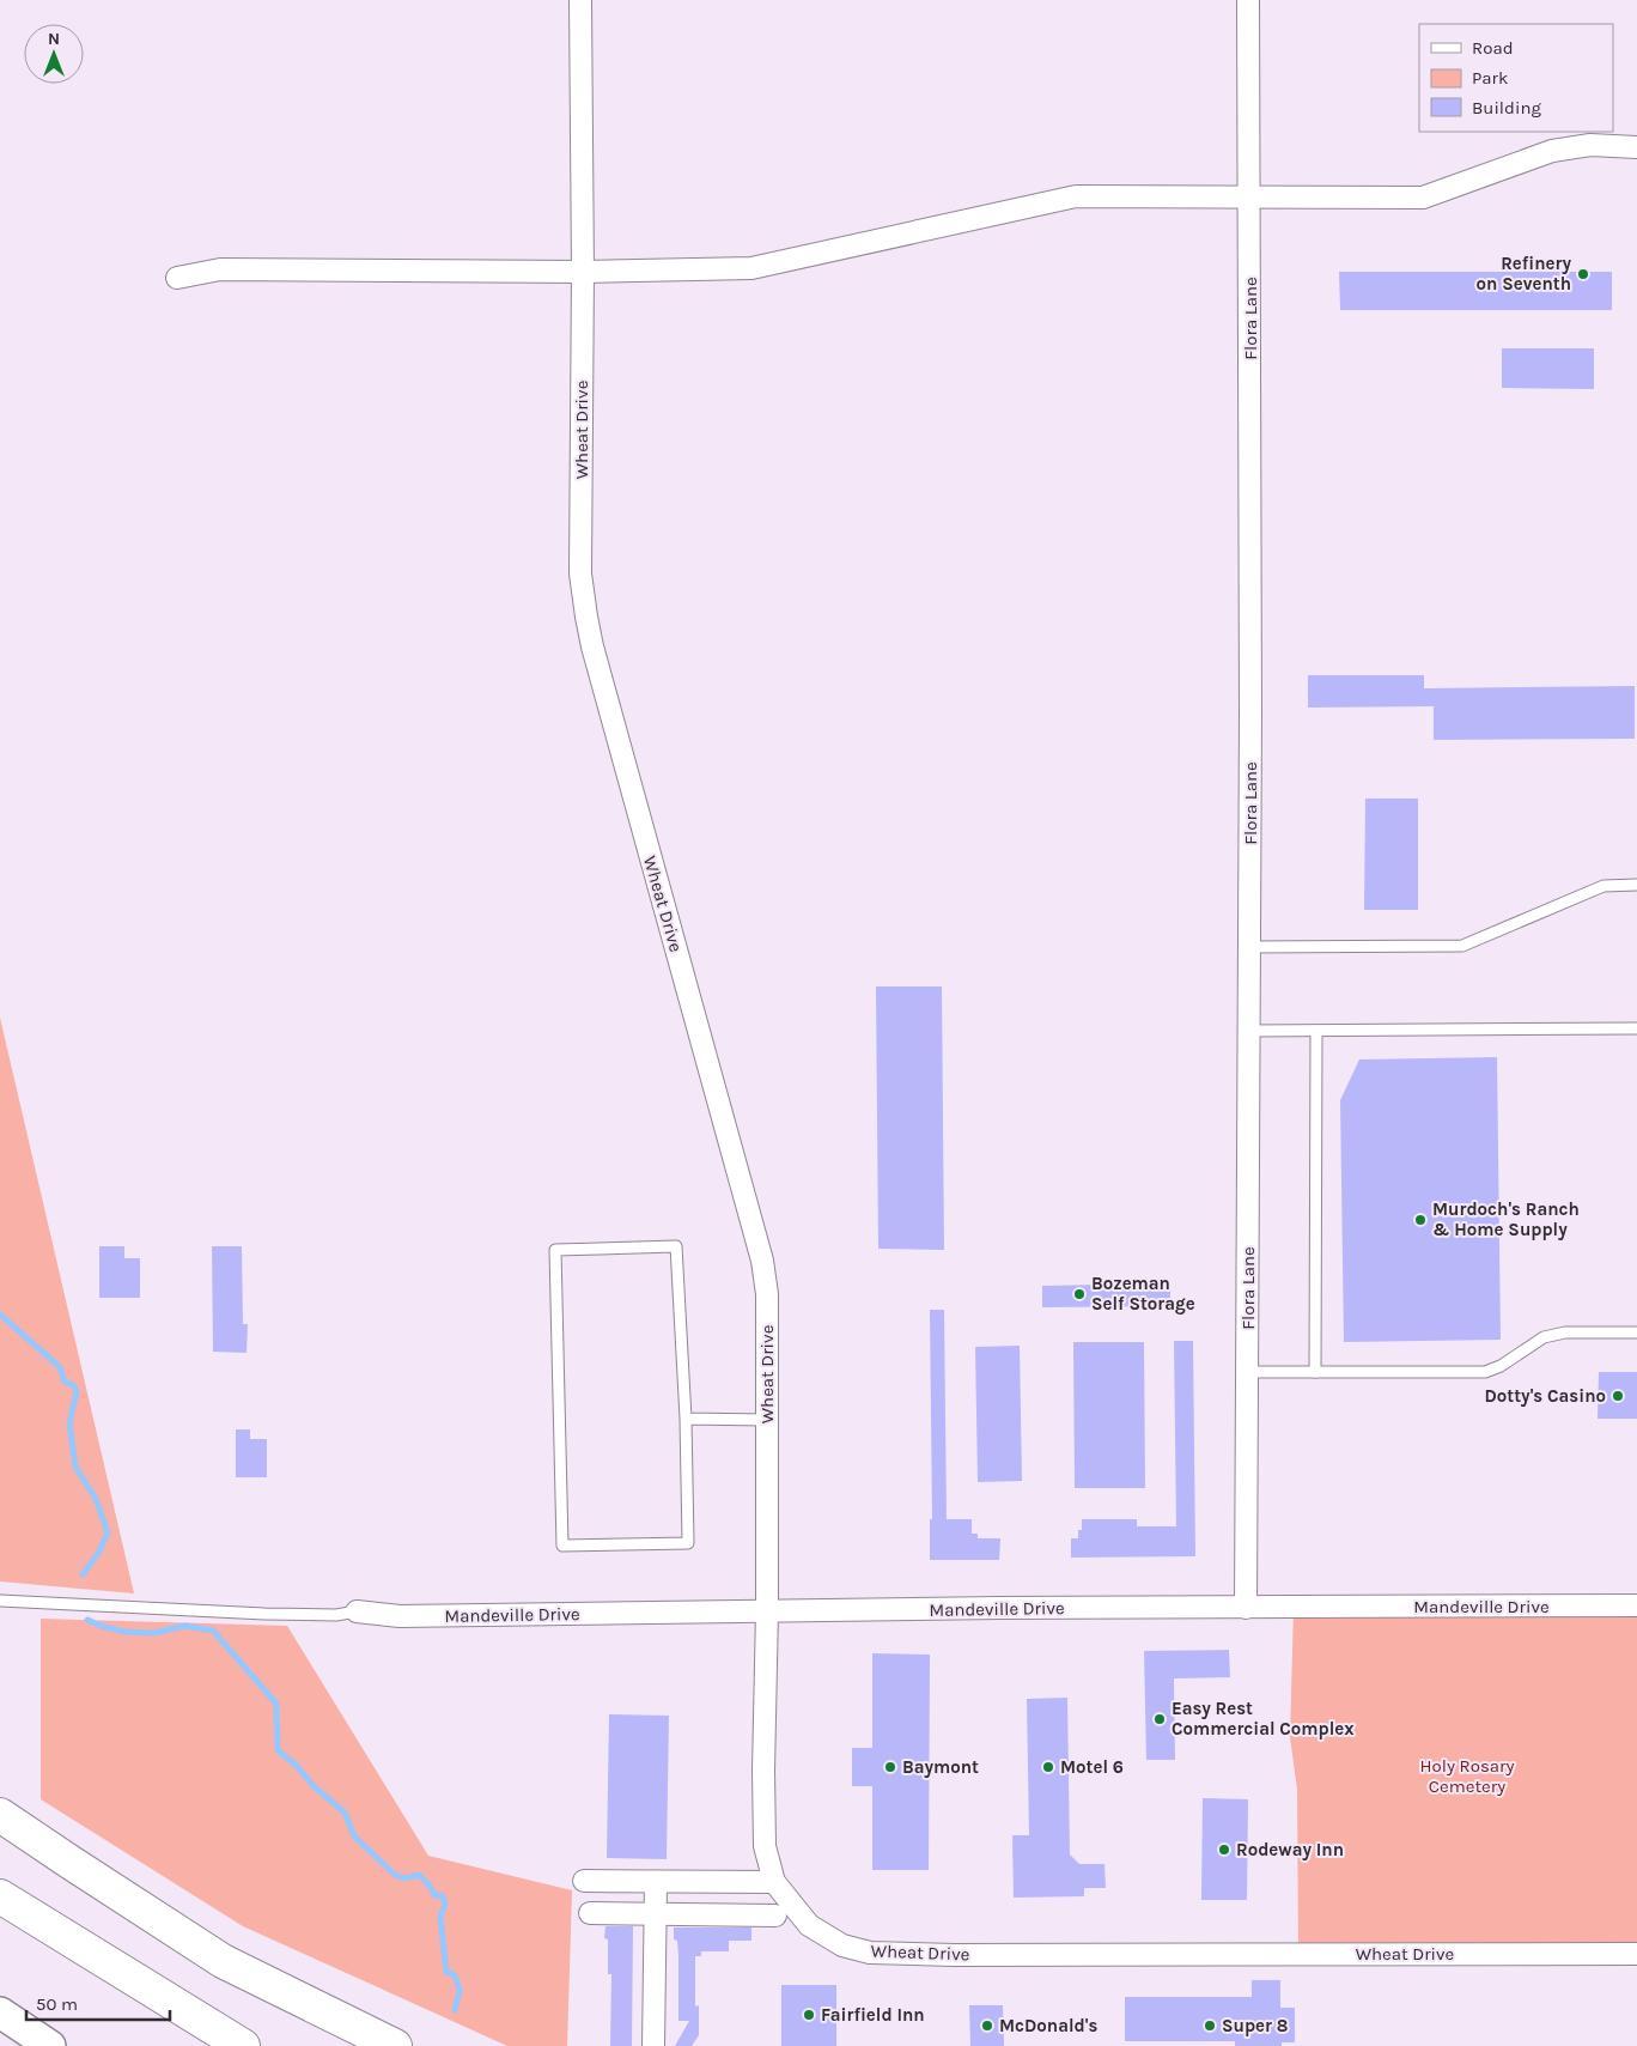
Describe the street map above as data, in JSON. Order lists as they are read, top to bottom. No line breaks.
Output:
{"streets":{"street":["Flora Lane","Wheat Drive","Mandeville Drive"]},"crossings":[["Flora Lane","Mandeville Drive"],["Wheat Drive","Mandeville Drive"]],"parks":["Holy Rosary Cemetery"],"places":["Refinery on Seventh","Murdoch's Ranch & Home Supply","Bozeman Self Storage","Dotty's Casino","Easy Rest Commercial Complex","Baymont","Motel 6","Rodeway Inn","Fairfield Inn","McDonald's","Super 8"],"legend":["Road","Park","Building"],"scale_bar":"50 m","north":"top"}
